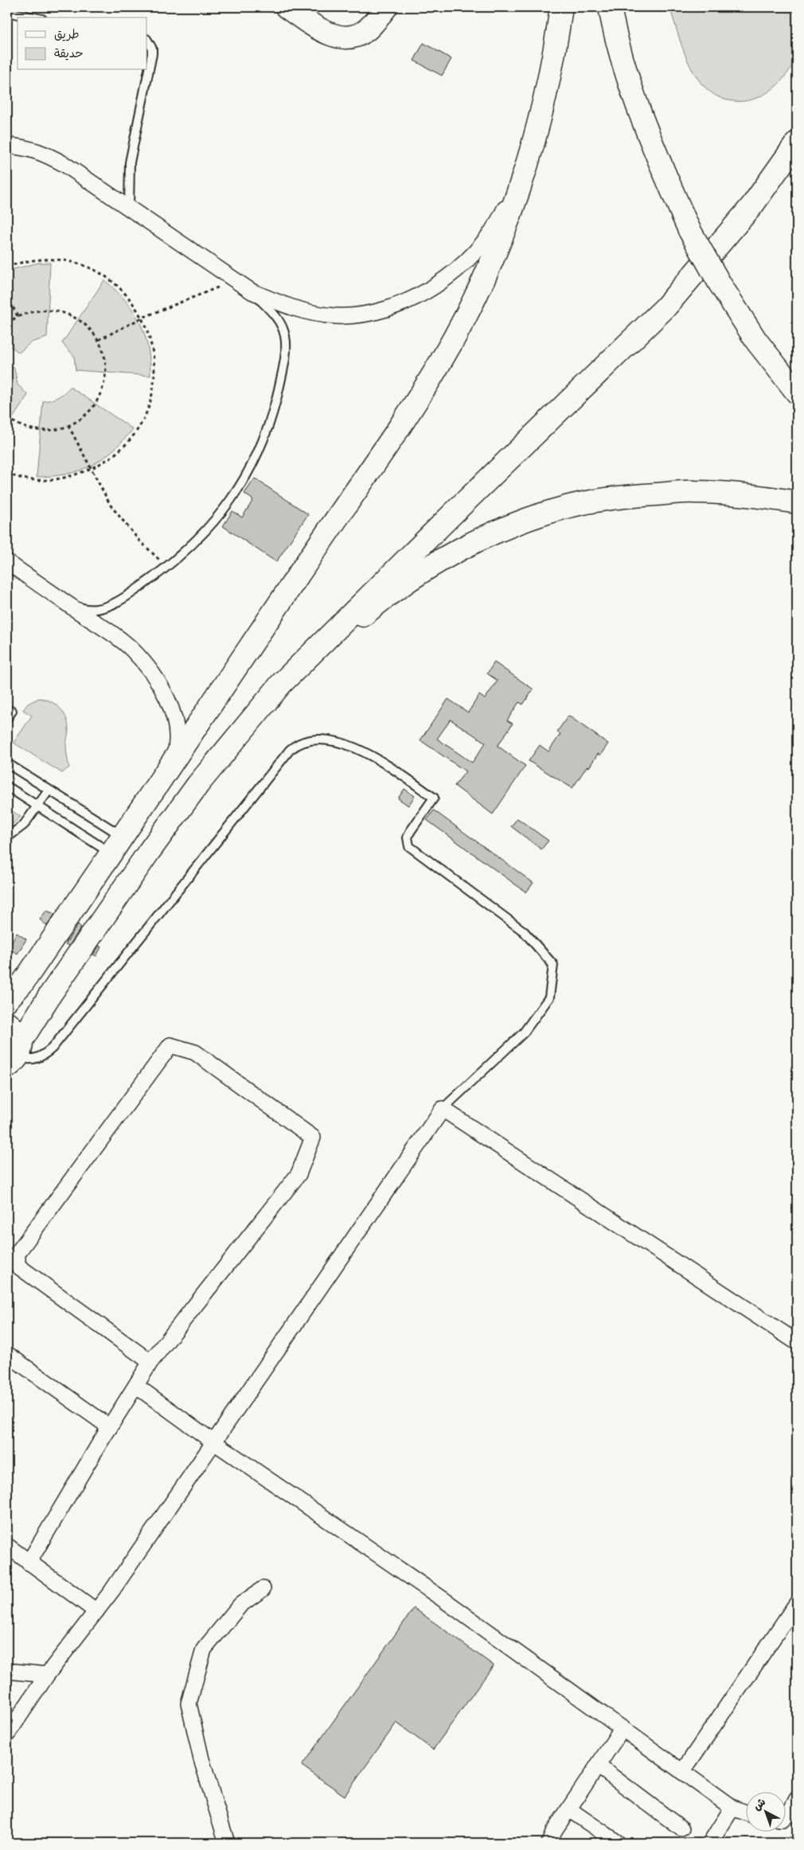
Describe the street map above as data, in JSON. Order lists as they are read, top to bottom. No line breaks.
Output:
{"legend":["طريق","حديقة"],"north":"top left"}
